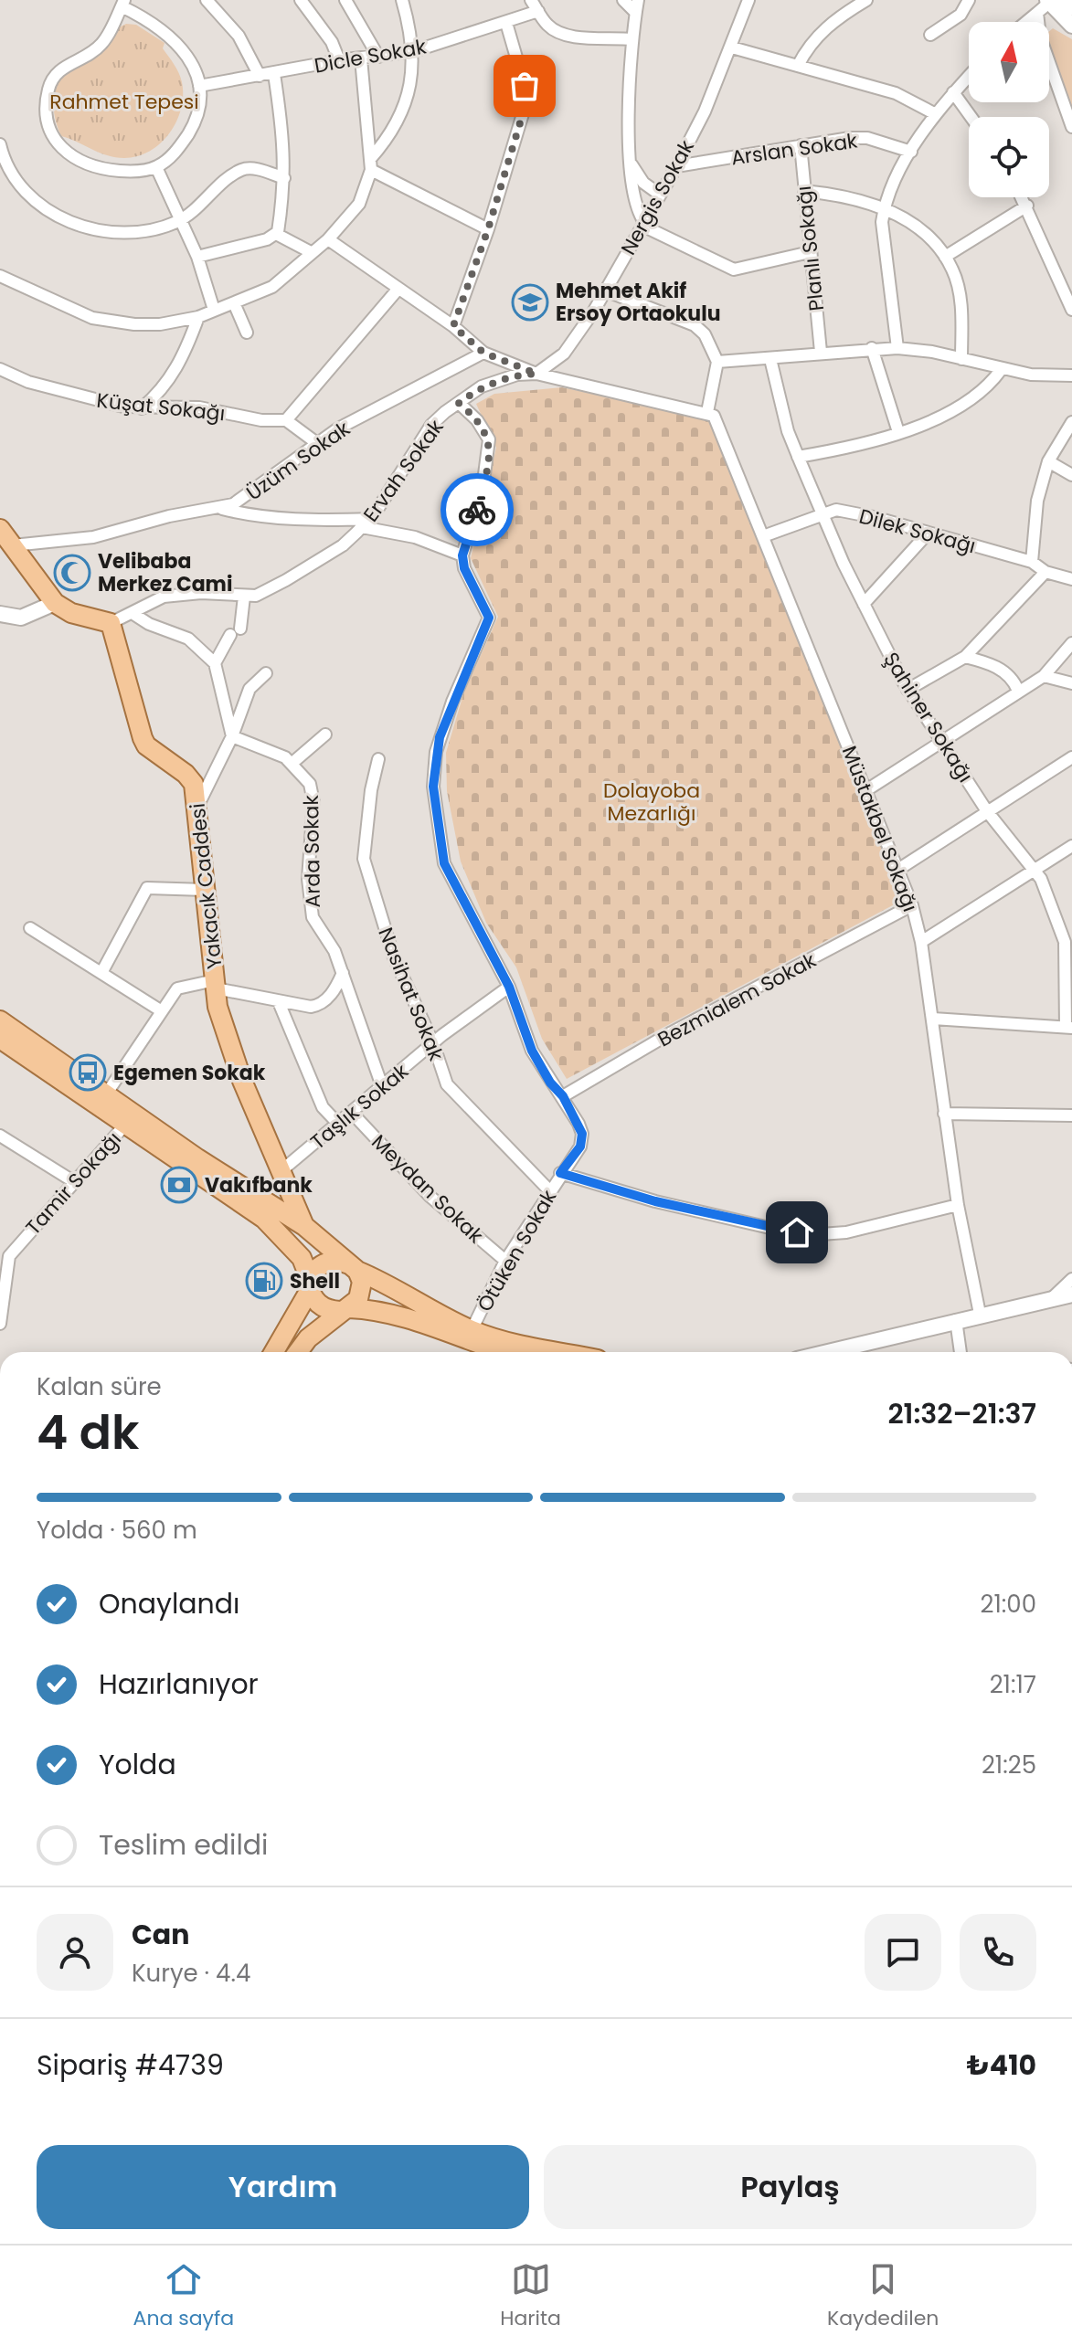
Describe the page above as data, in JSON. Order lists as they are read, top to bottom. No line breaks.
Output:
{"streets":{"main road":["Yakacık Caddesi"],"street":["Dicle Sokak","Arslan Sokak","Nergis Sokak","Planlı Sokağı","Küşat Sokağı","Üzüm Sokak","Ervah Sokak","Dilek Sokağı","Şahiner Sokağı","Müstakbel Sokağı","Arda Sokak","Nasihat Sokak","Bezmialem Sokak","Taşlık Sokak","Tamir Sokağı","Meydan Sokak","Ötüken Sokak"]},"crossings":[["Arslan Sokak","Nergis Sokak"],["Arslan Sokak","Planlı Sokağı"],["Nergis Sokak","Ervah Sokak"],["Ervah Sokak","Yakacık Caddesi"],["Dilek Sokağı","Şahiner Sokağı"],["Dilek Sokağı","Müstakbel Sokağı"],["Müstakbel Sokağı","Bezmialem Sokak"],["Arda Sokak","Taşlık Sokak"],["Yakacık Caddesi","Taşlık Sokak"],["Nasihat Sokak","Taşlık Sokak"],["Nasihat Sokak","Ötüken Sokak"],["Bezmialem Sokak","Ötüken Sokak"],["Taşlık Sokak","Meydan Sokak"],["Meydan Sokak","Ötüken Sokak"]],"parks":["Rahmet Tepesi","Dolayoba Mezarlığı"],"places":{"school or university":["Mehmet Akif Ersoy Ortaokulu"],"mosque":["Velibaba Merkez Cami"],"bus stop":["Egemen Sokak"],"bank":["Vakıfbank"],"fuel station":["Shell"]},"north":"top","page":{"heading":["4 dk","Kalan süre","21:32–21:37"],"panel":["Can","Kurye · 4.4","Sipariş #4739","₺410"],"bar":"Yolda · 560 m","list":[["Onaylandı","21:00"],["Hazırlanıyor","21:17"],["Yolda","21:25"],"Teslim edildi"],"buttons":["Yardım","Paylaş"],"tabs":["Ana sayfa","Harita","Kaydedilen"]}}
